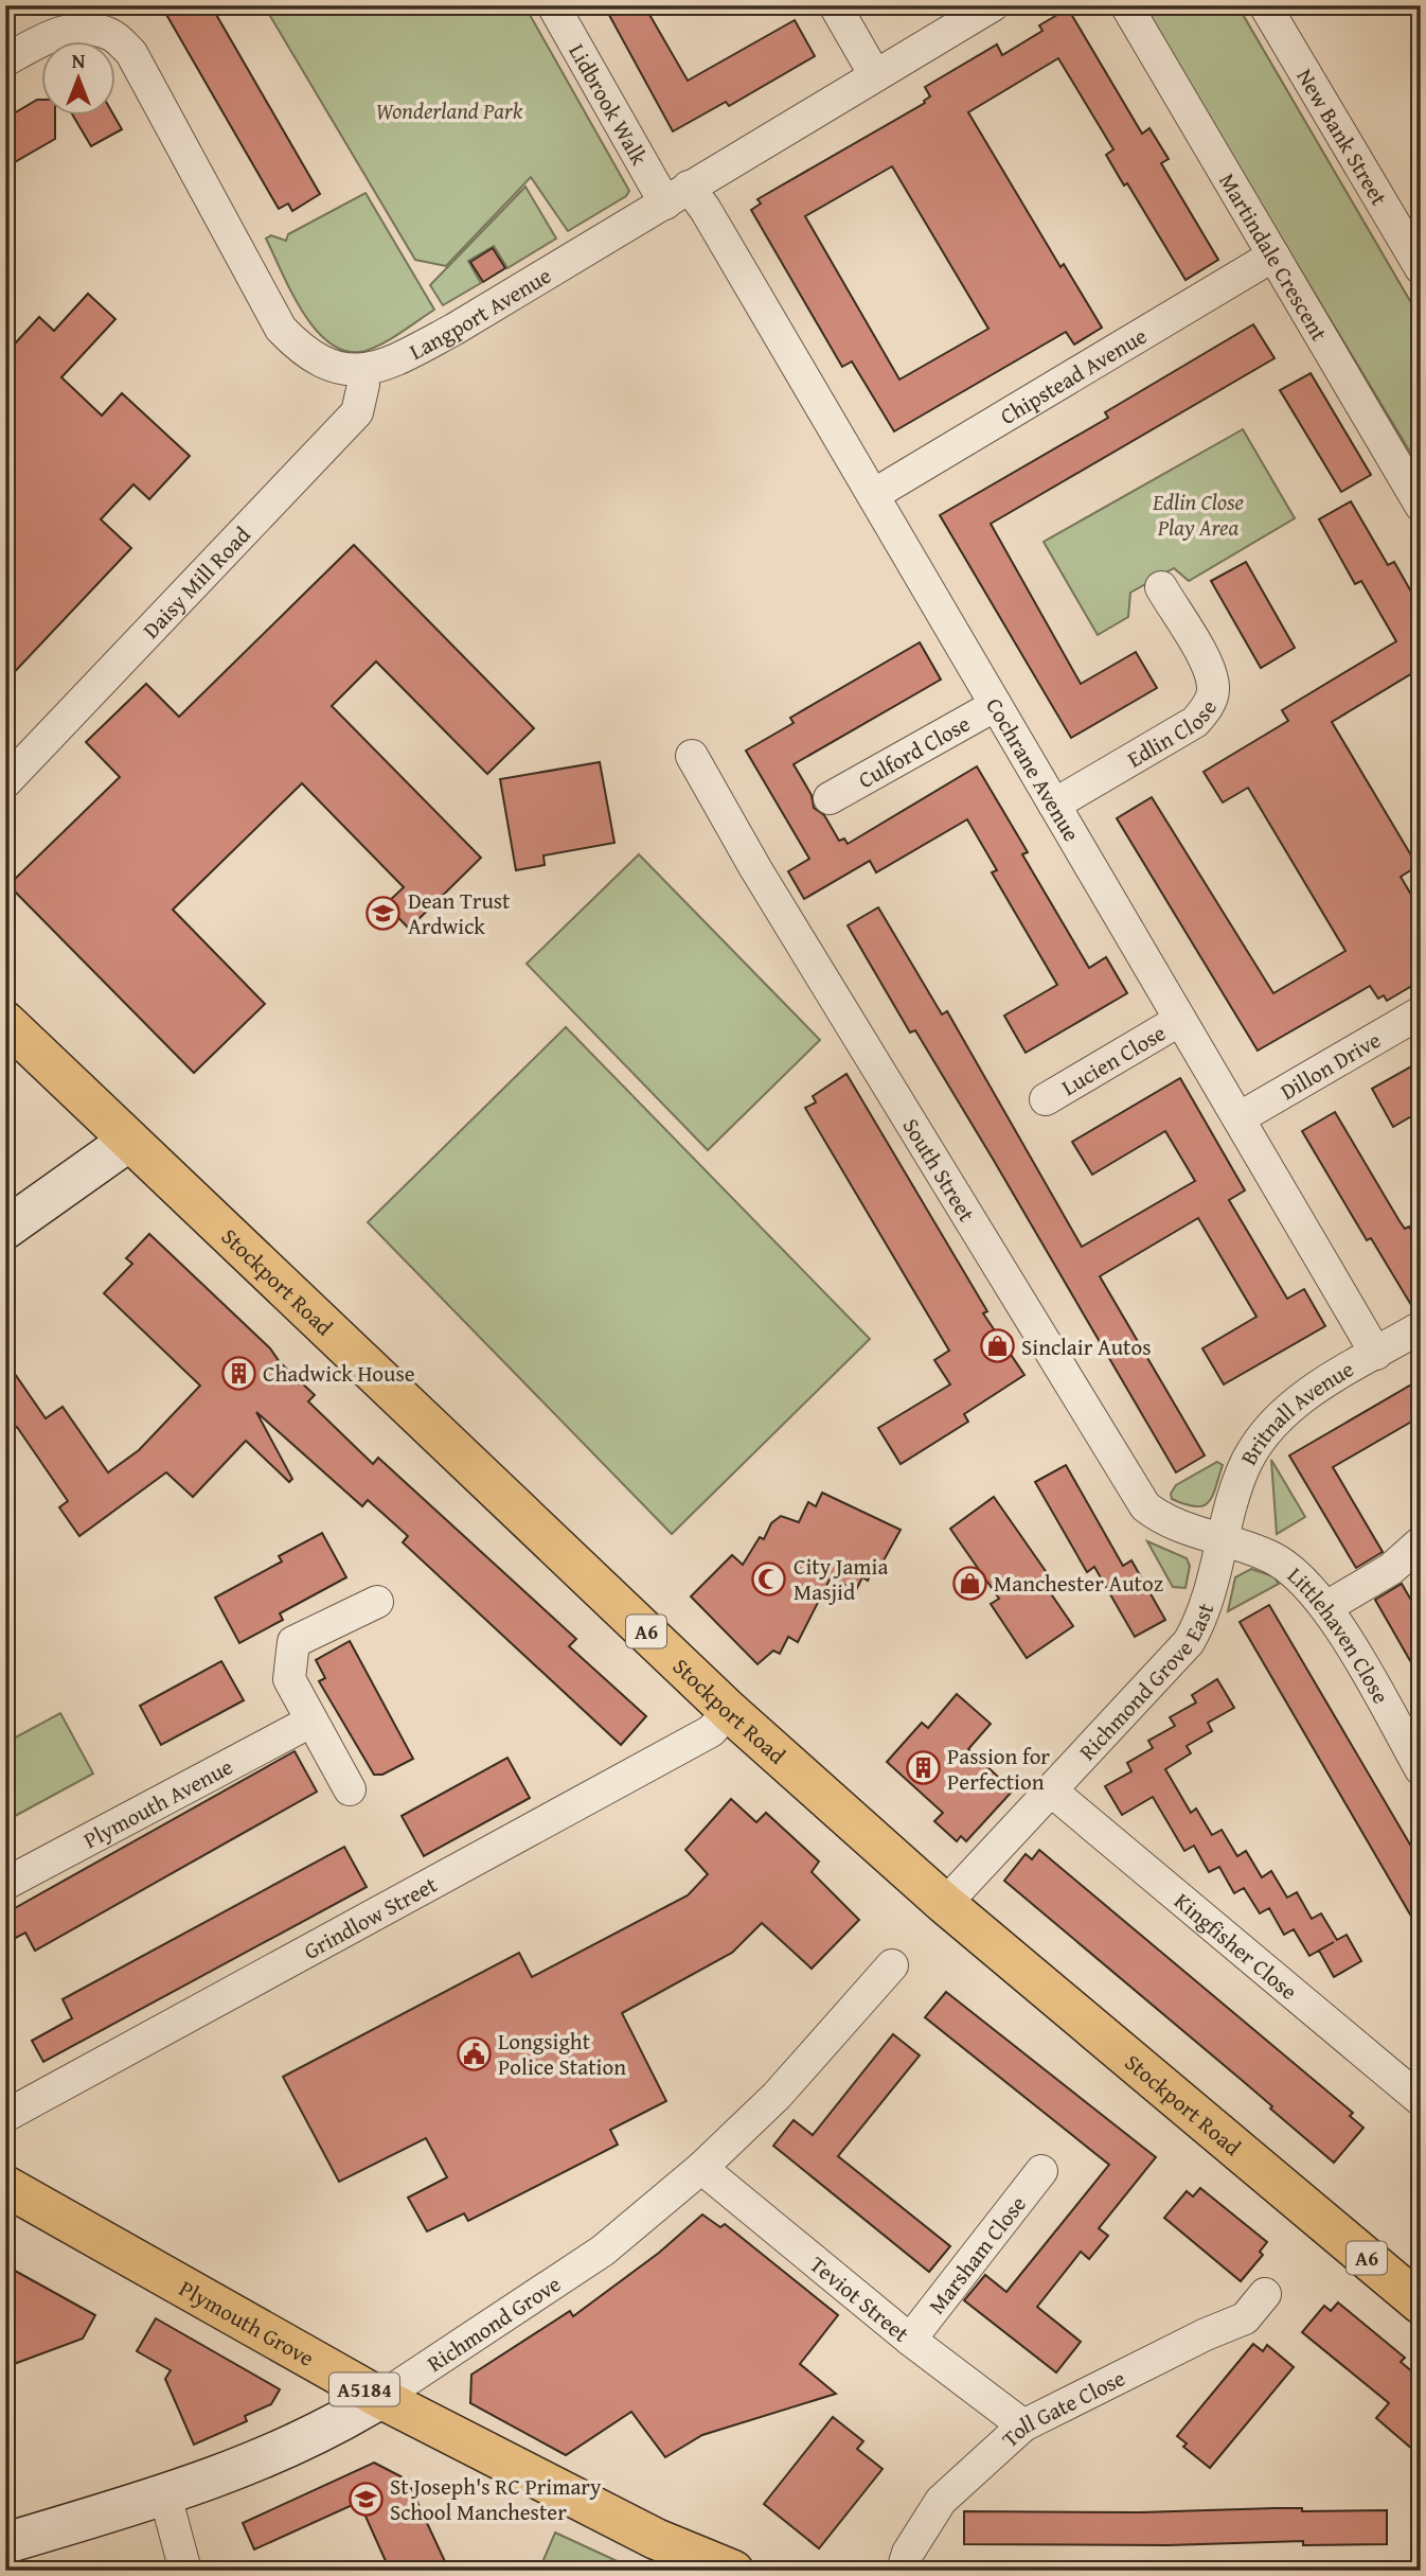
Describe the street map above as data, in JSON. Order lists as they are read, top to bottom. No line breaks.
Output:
{"streets":{"main road":["Stockport Road","A6","Plymouth Grove","A5184"],"street":["Lidbrook Walk","New Bank Street","Martindale Crescent","Langport Avenue","Chipstead Avenue","Daisy Mill Road","Edlin Close","Culford Close","Cochrane Avenue","Lucien Close","Dillon Drive","South Street","Britnall Avenue","Littlehaven Close","Richmond Grove East","Plymouth Avenue","Grindlow Street","Kingfisher Close","Marsham Close","Teviot Street","Richmond Grove","Toll Gate Close"]},"crossings":[["Lidbrook Walk","Langport Avenue"],["Lidbrook Walk","Cochrane Avenue"],["Martindale Crescent","Chipstead Avenue"],["Langport Avenue","Daisy Mill Road"],["Langport Avenue","Cochrane Avenue"],["Chipstead Avenue","Cochrane Avenue"],["Edlin Close","Cochrane Avenue"],["Culford Close","Cochrane Avenue"],["Cochrane Avenue","Lucien Close"],["Cochrane Avenue","Dillon Drive"],["Cochrane Avenue","Britnall Avenue"],["South Street","Britnall Avenue"],["South Street","Littlehaven Close"],["South Street","Richmond Grove East"],["Stockport Road","Richmond Grove East"],["Stockport Road","Grindlow Street"],["Britnall Avenue","Littlehaven Close"],["Britnall Avenue","Richmond Grove East"],["Littlehaven Close","Richmond Grove East"],["Richmond Grove East","Kingfisher Close"],["Marsham Close","Teviot Street"],["Teviot Street","Richmond Grove"],["Teviot Street","Toll Gate Close"],["Plymouth Grove","Richmond Grove"]],"parks":["Wonderland Park","Edlin Close Play Area"],"places":{"school or university":["Dean Trust Ardwick","St Joseph's RC Primary School Manchester"],"shop":["Sinclair Autos","Manchester Autoz"],"building":["Chadwick House","Passion for Perfection"],"mosque":["City Jamia Masjid"],"public building":["Longsight Police Station"]},"north":"top"}
